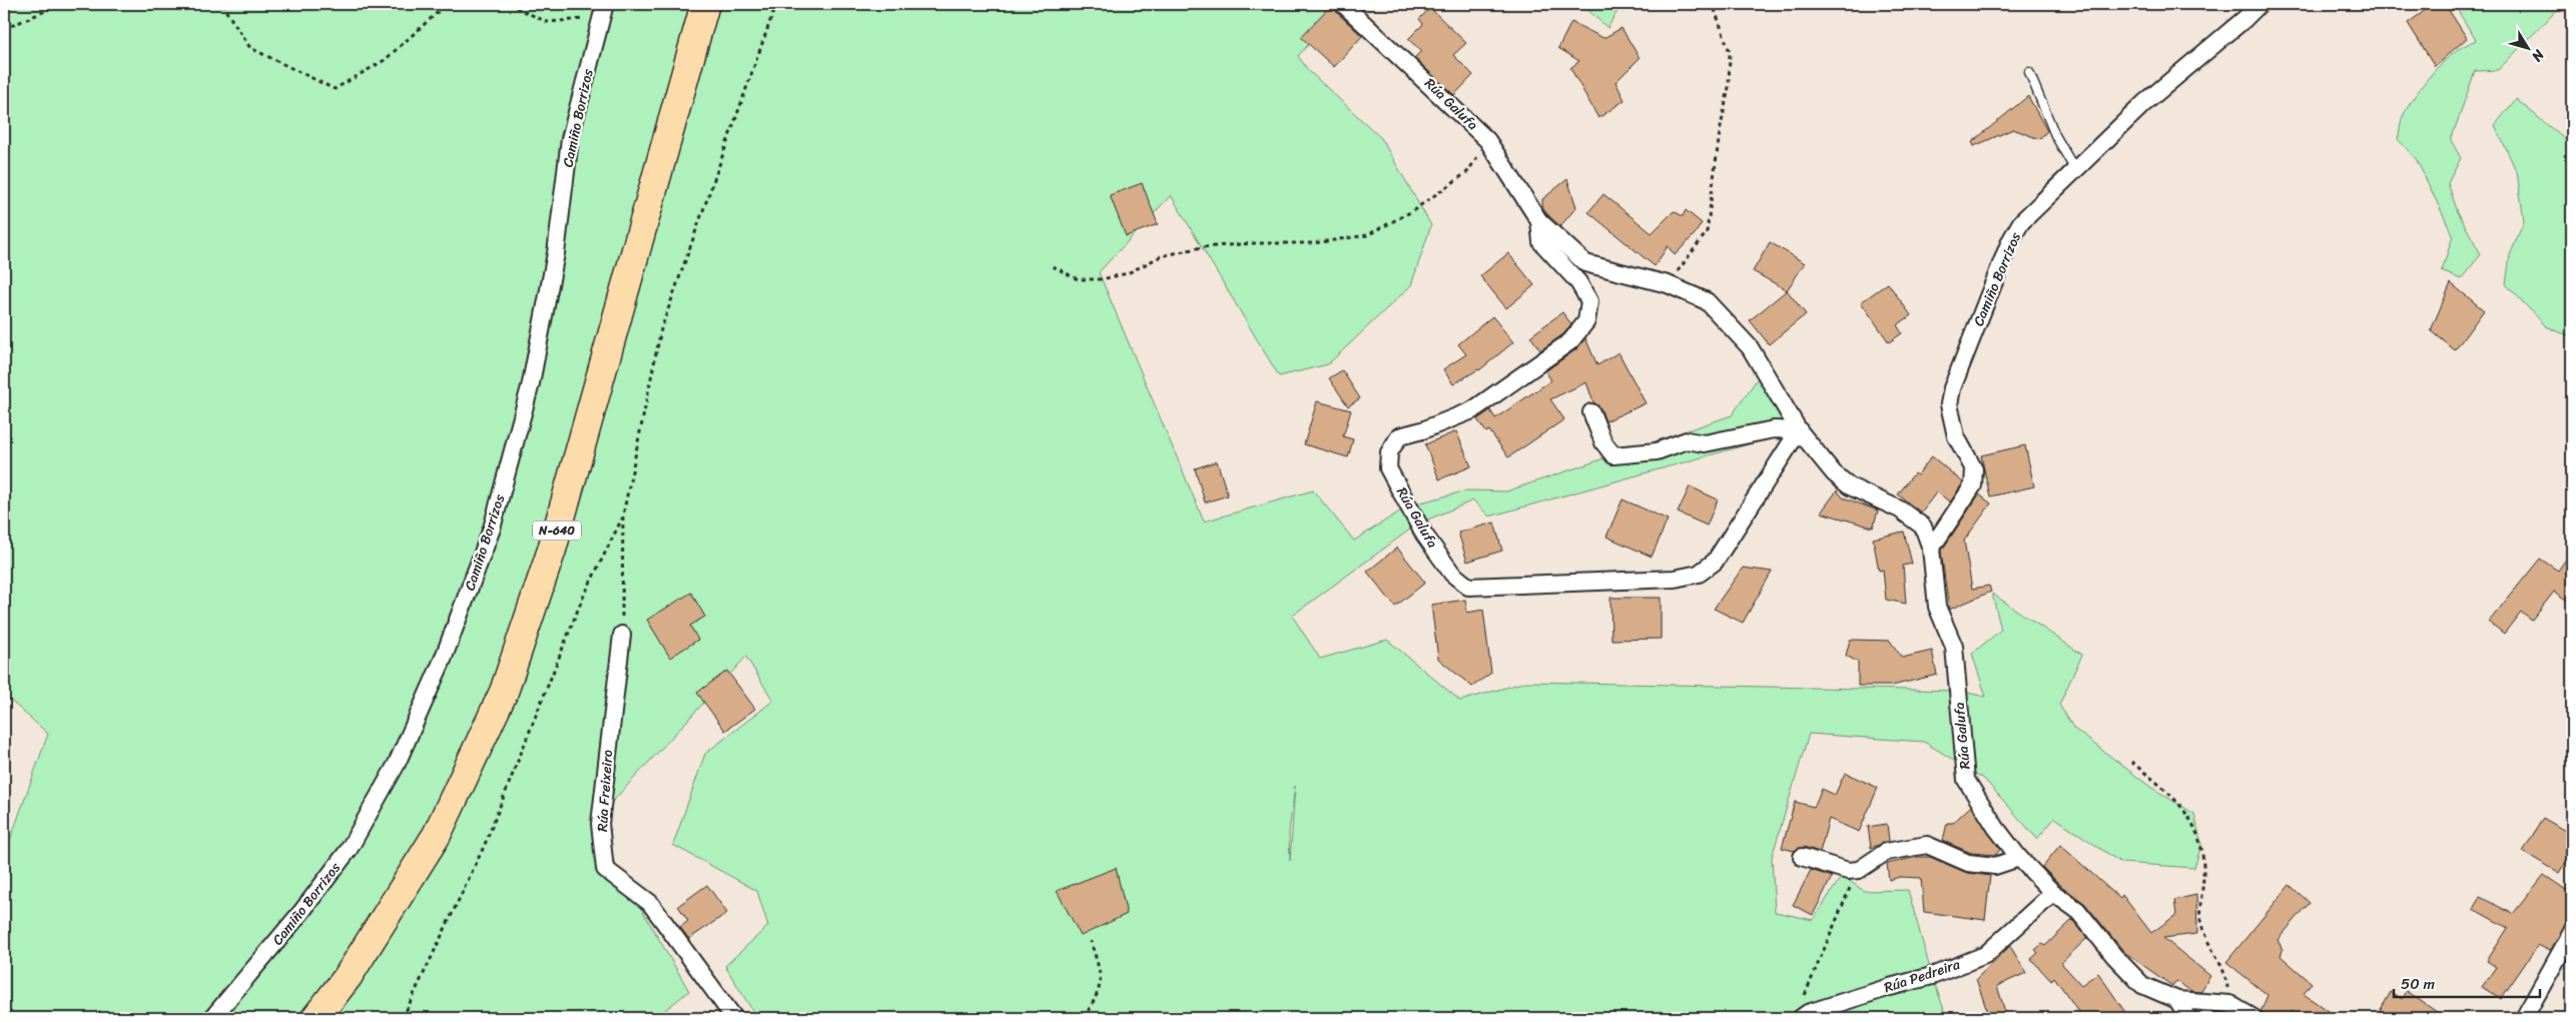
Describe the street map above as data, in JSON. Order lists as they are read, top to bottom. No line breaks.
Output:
{"streets":{"highway":["N-640"],"street":["Rúa Galufa","Camiño Borrizos","Rúa Freixeiro","Rúa Pedreira"]},"crossings":[["Rúa Galufa","Camiño Borrizos"],["Rúa Galufa","Rúa Pedreira"]],"scale_bar":"50 m","north":"bottom right"}
